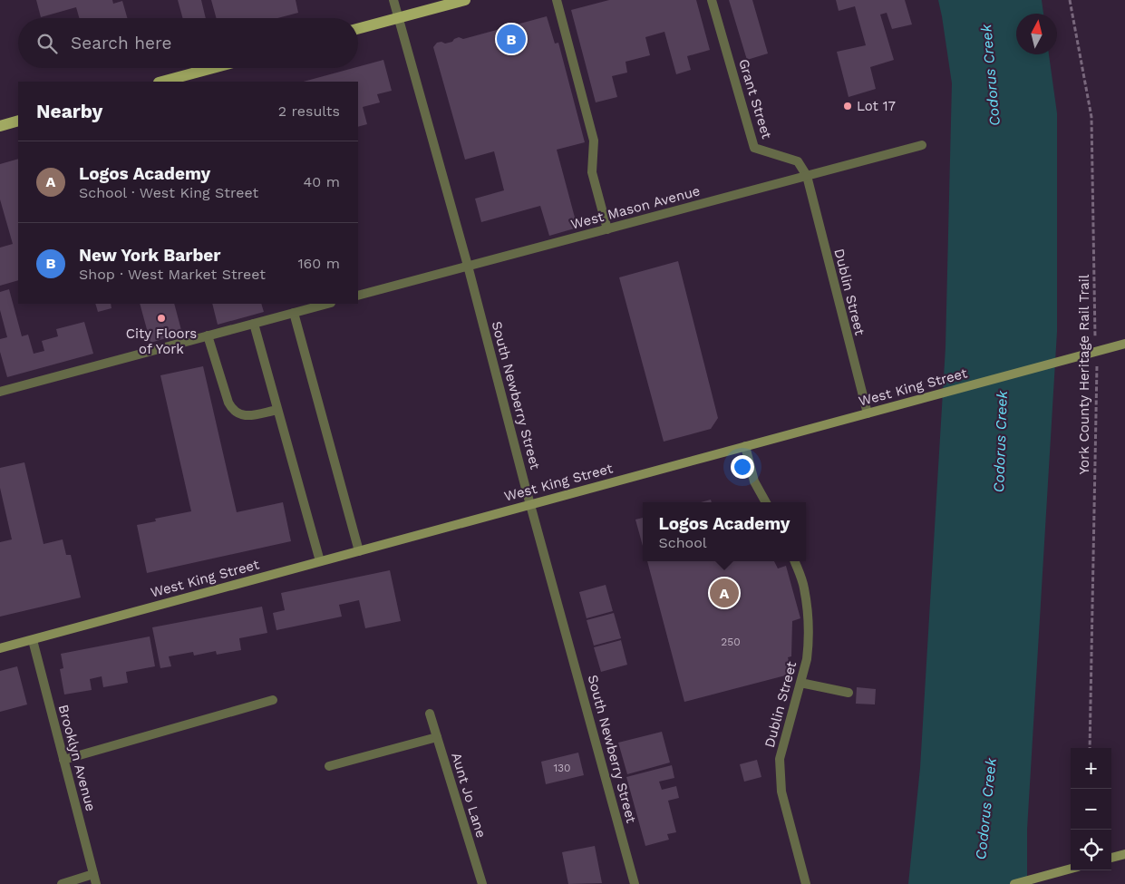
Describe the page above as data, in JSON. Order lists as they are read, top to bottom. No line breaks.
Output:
{"streets":{"street":["Grant Street","West Mason Avenue","Dublin Street","West King Street","South Newberry Street","Brooklyn Avenue","Aunt Jo Lane"],"path":["York County Heritage Rail Trail"]},"crossings":[["Grant Street","West Mason Avenue"],["Grant Street","Dublin Street"],["West Mason Avenue","Dublin Street"],["West Mason Avenue","South Newberry Street"],["Dublin Street","West King Street"],["York County Heritage Rail Trail","West King Street"],["West King Street","South Newberry Street"],["West King Street","Brooklyn Avenue"]],"water":["Codorus Creek"],"places":["Lot 17","City Floors of York"],"house_numbers":["250","130"],"north":"top","page":{"search":"Search here","pins":["B","A"],"heading":["Nearby","2 results"],"list":[{"mark":"A","name":"Logos Academy","note":"School · West King Street","value":"40 m"},{"mark":"B","name":"New York Barber","note":"Shop · West Market Street","value":"160 m"}],"popup":["Logos Academy","School"],"map_buttons":["+","−"]}}
